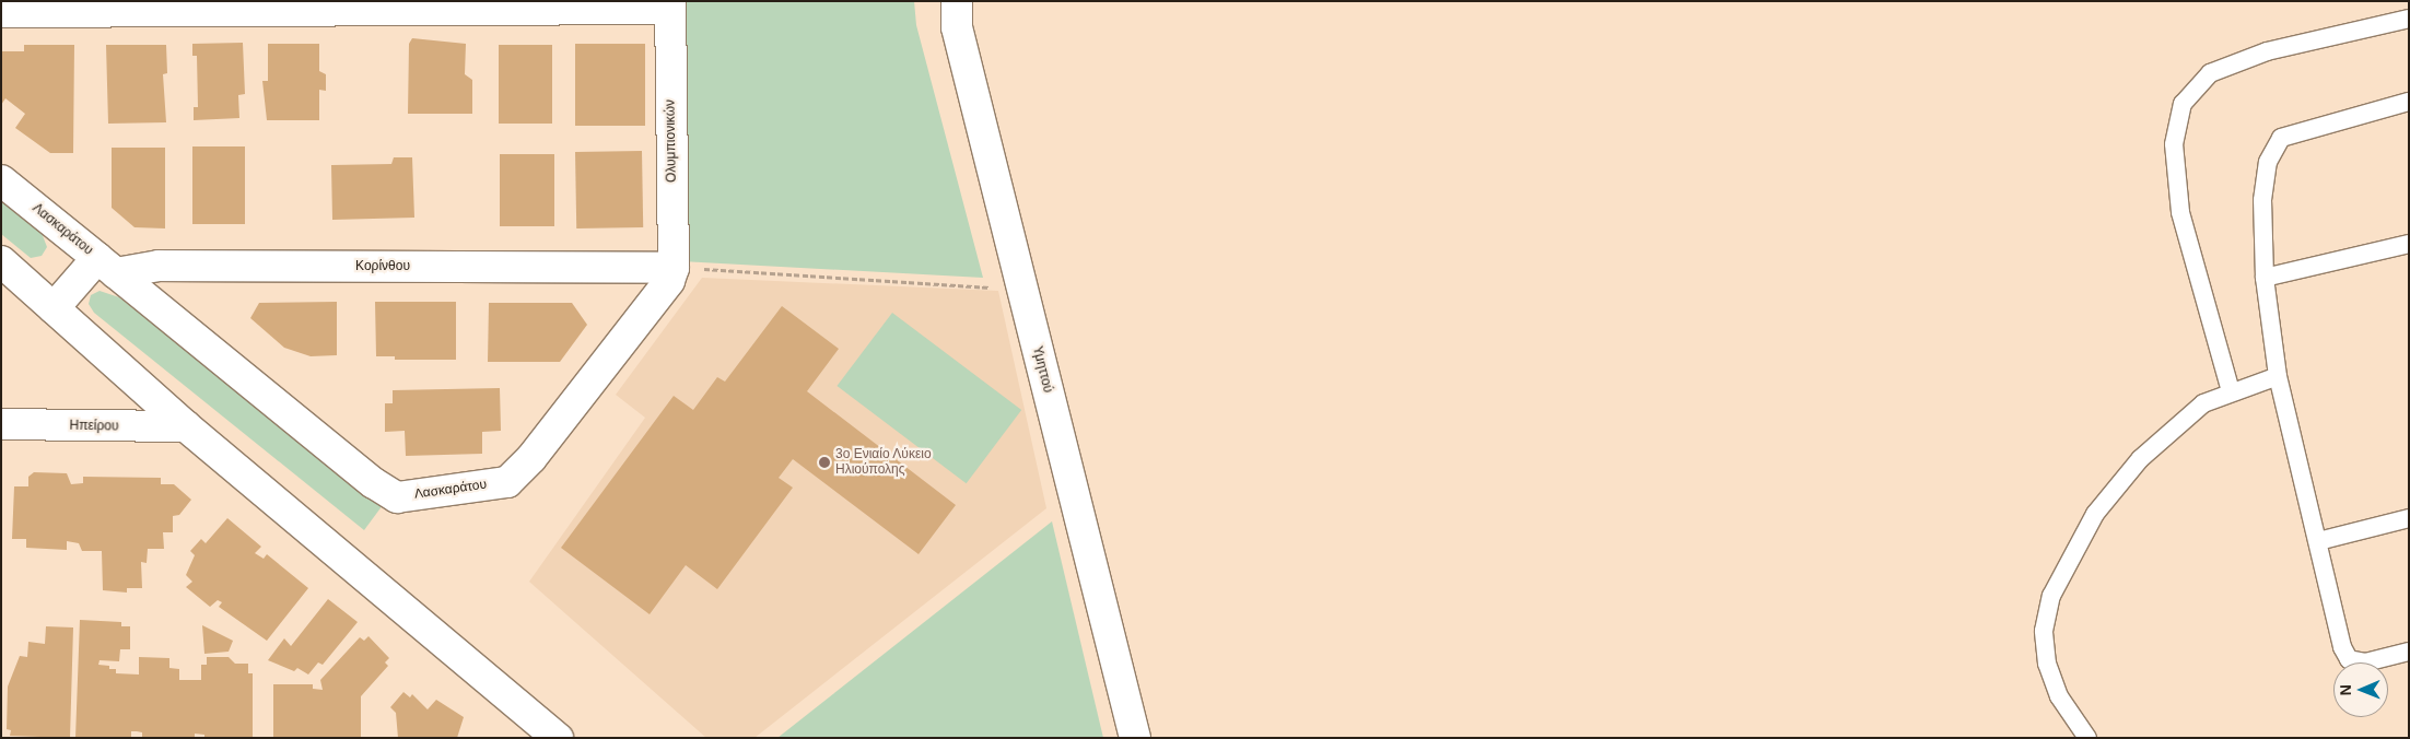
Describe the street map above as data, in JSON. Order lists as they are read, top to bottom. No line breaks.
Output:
{"streets":{"street":["Ολυμπιονικών","Λασκαράτου","Κορίνθου","Υμηττού","Ηπείρου"]},"crossings":[["Ολυμπιονικών","Λασκαράτου"],["Ολυμπιονικών","Κορίνθου"],["Λασκαράτου","Κορίνθου"]],"places":["3ο Ενιαίο Λύκειο Ηλιούπολης"],"north":"left"}
